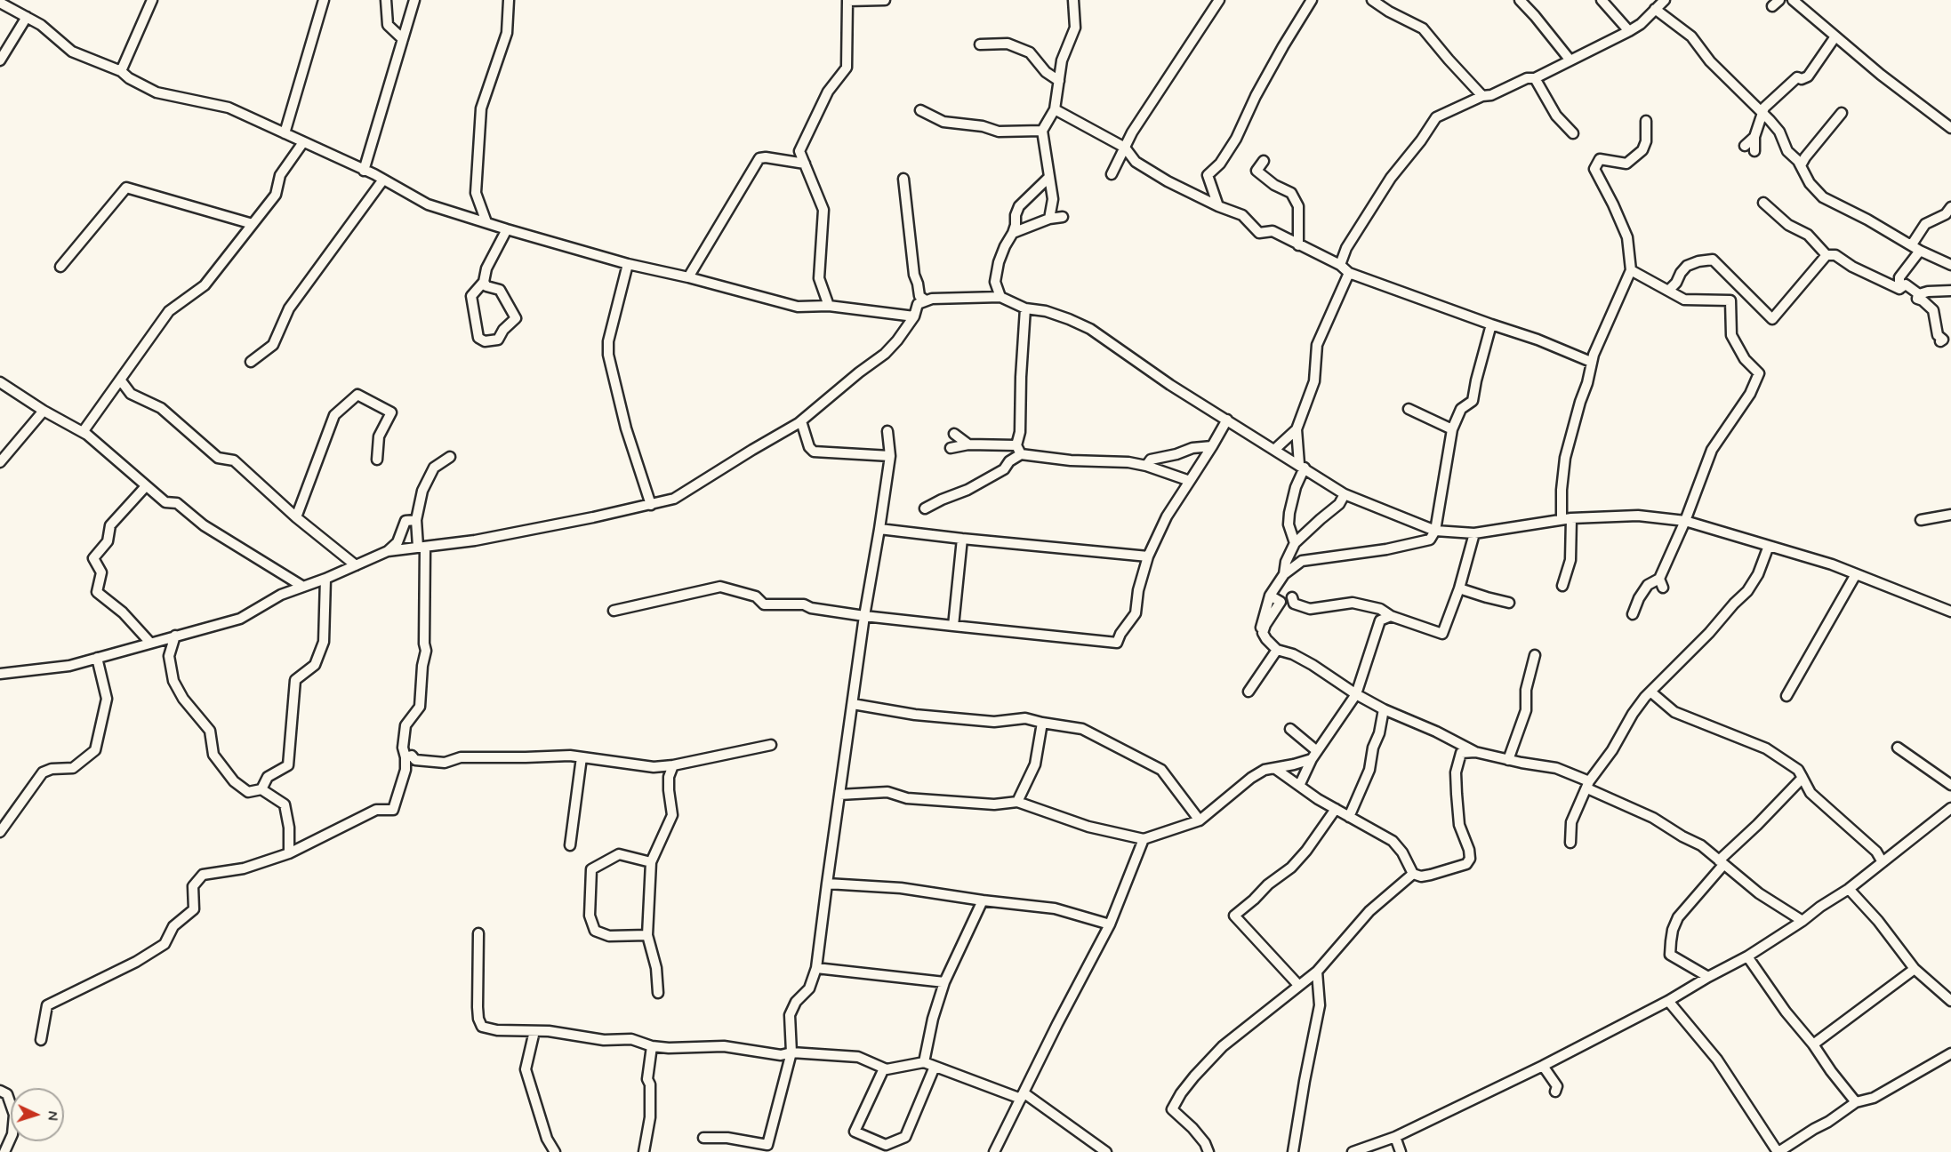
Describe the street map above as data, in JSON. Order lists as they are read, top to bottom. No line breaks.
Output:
{"north":"right"}
